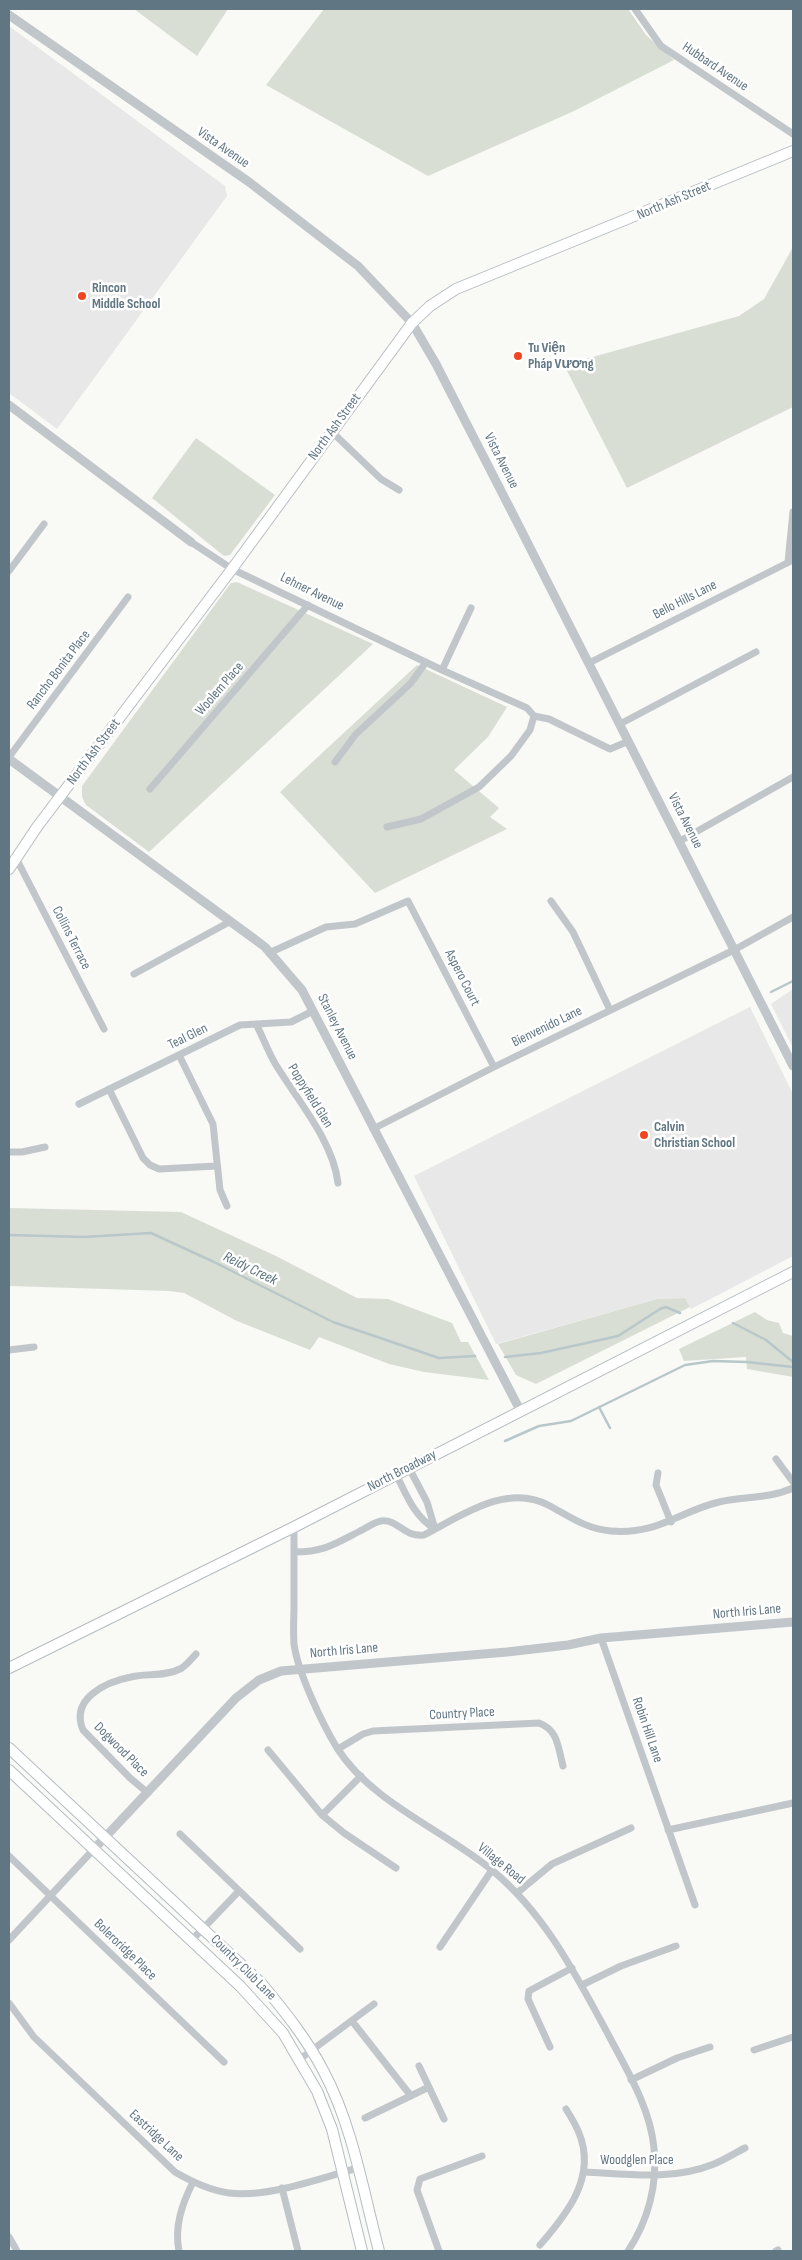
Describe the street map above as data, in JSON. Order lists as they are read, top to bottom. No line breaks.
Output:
{"streets":{"main road":["North Ash Street","North Broadway","Country Club Lane"],"street":["Hubbard Avenue","Vista Avenue","Lehner Avenue","Bello Hills Lane","Rancho Bonita Place","Woolem Place","Collins Terrace","Aspero Court","Stanley Avenue","Bienvenido Lane","Teal Glen","Poppyfield Glen","North Iris Lane","Country Place","Robin Hill Lane","Dogwood Place","Village Road","Boleroridge Place","Eastridge Lane","Woodglen Place"]},"crossings":[["Vista Avenue","North Ash Street"],["Vista Avenue","Lehner Avenue"],["Vista Avenue","Bello Hills Lane"],["Vista Avenue","Bienvenido Lane"],["North Ash Street","Lehner Avenue"],["North Ash Street","Collins Terrace"],["North Ash Street","Stanley Avenue"],["Lehner Avenue","Woolem Place"],["Rancho Bonita Place","Stanley Avenue"],["Aspero Court","Stanley Avenue"],["Aspero Court","Bienvenido Lane"],["Stanley Avenue","Bienvenido Lane"],["Stanley Avenue","Teal Glen"],["Stanley Avenue","North Broadway"],["Teal Glen","Poppyfield Glen"],["North Broadway","Village Road"],["North Iris Lane","Robin Hill Lane"],["North Iris Lane","Dogwood Place"],["North Iris Lane","Village Road"],["North Iris Lane","Boleroridge Place"],["North Iris Lane","Country Club Lane"],["Country Place","Village Road"],["Village Road","Woodglen Place"],["Country Club Lane","Eastridge Lane"]],"water":["Reidy Creek"],"places":["Rincon Middle School","Tu Viện Pháp Vương","Calvin Christian School"]}
